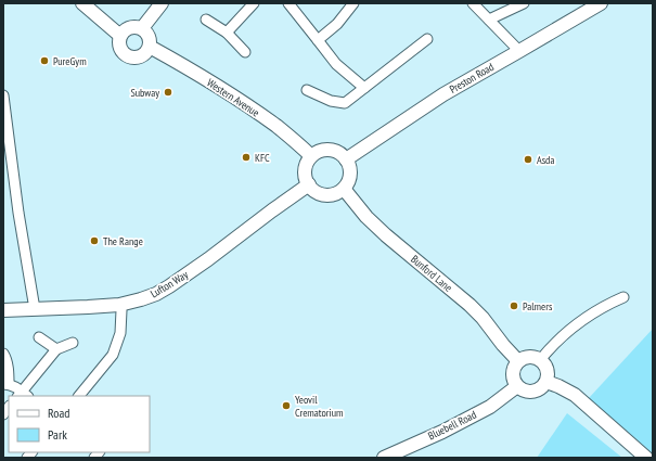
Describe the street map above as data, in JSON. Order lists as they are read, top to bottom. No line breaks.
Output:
{"streets":{"street":["Preston Road","Western Avenue","Bunford Lane","Lufton Way","Bluebell Road"]},"crossings":[["Preston Road","Western Avenue"],["Preston Road","Bunford Lane"],["Preston Road","Lufton Way"],["Western Avenue","Bunford Lane"],["Western Avenue","Lufton Way"],["Bunford Lane","Lufton Way"],["Bunford Lane","Bluebell Road"]],"places":["PureGym","Subway","KFC","Asda","The Range","Palmers","Yeovil Crematorium"],"legend":["Road","Park"]}
